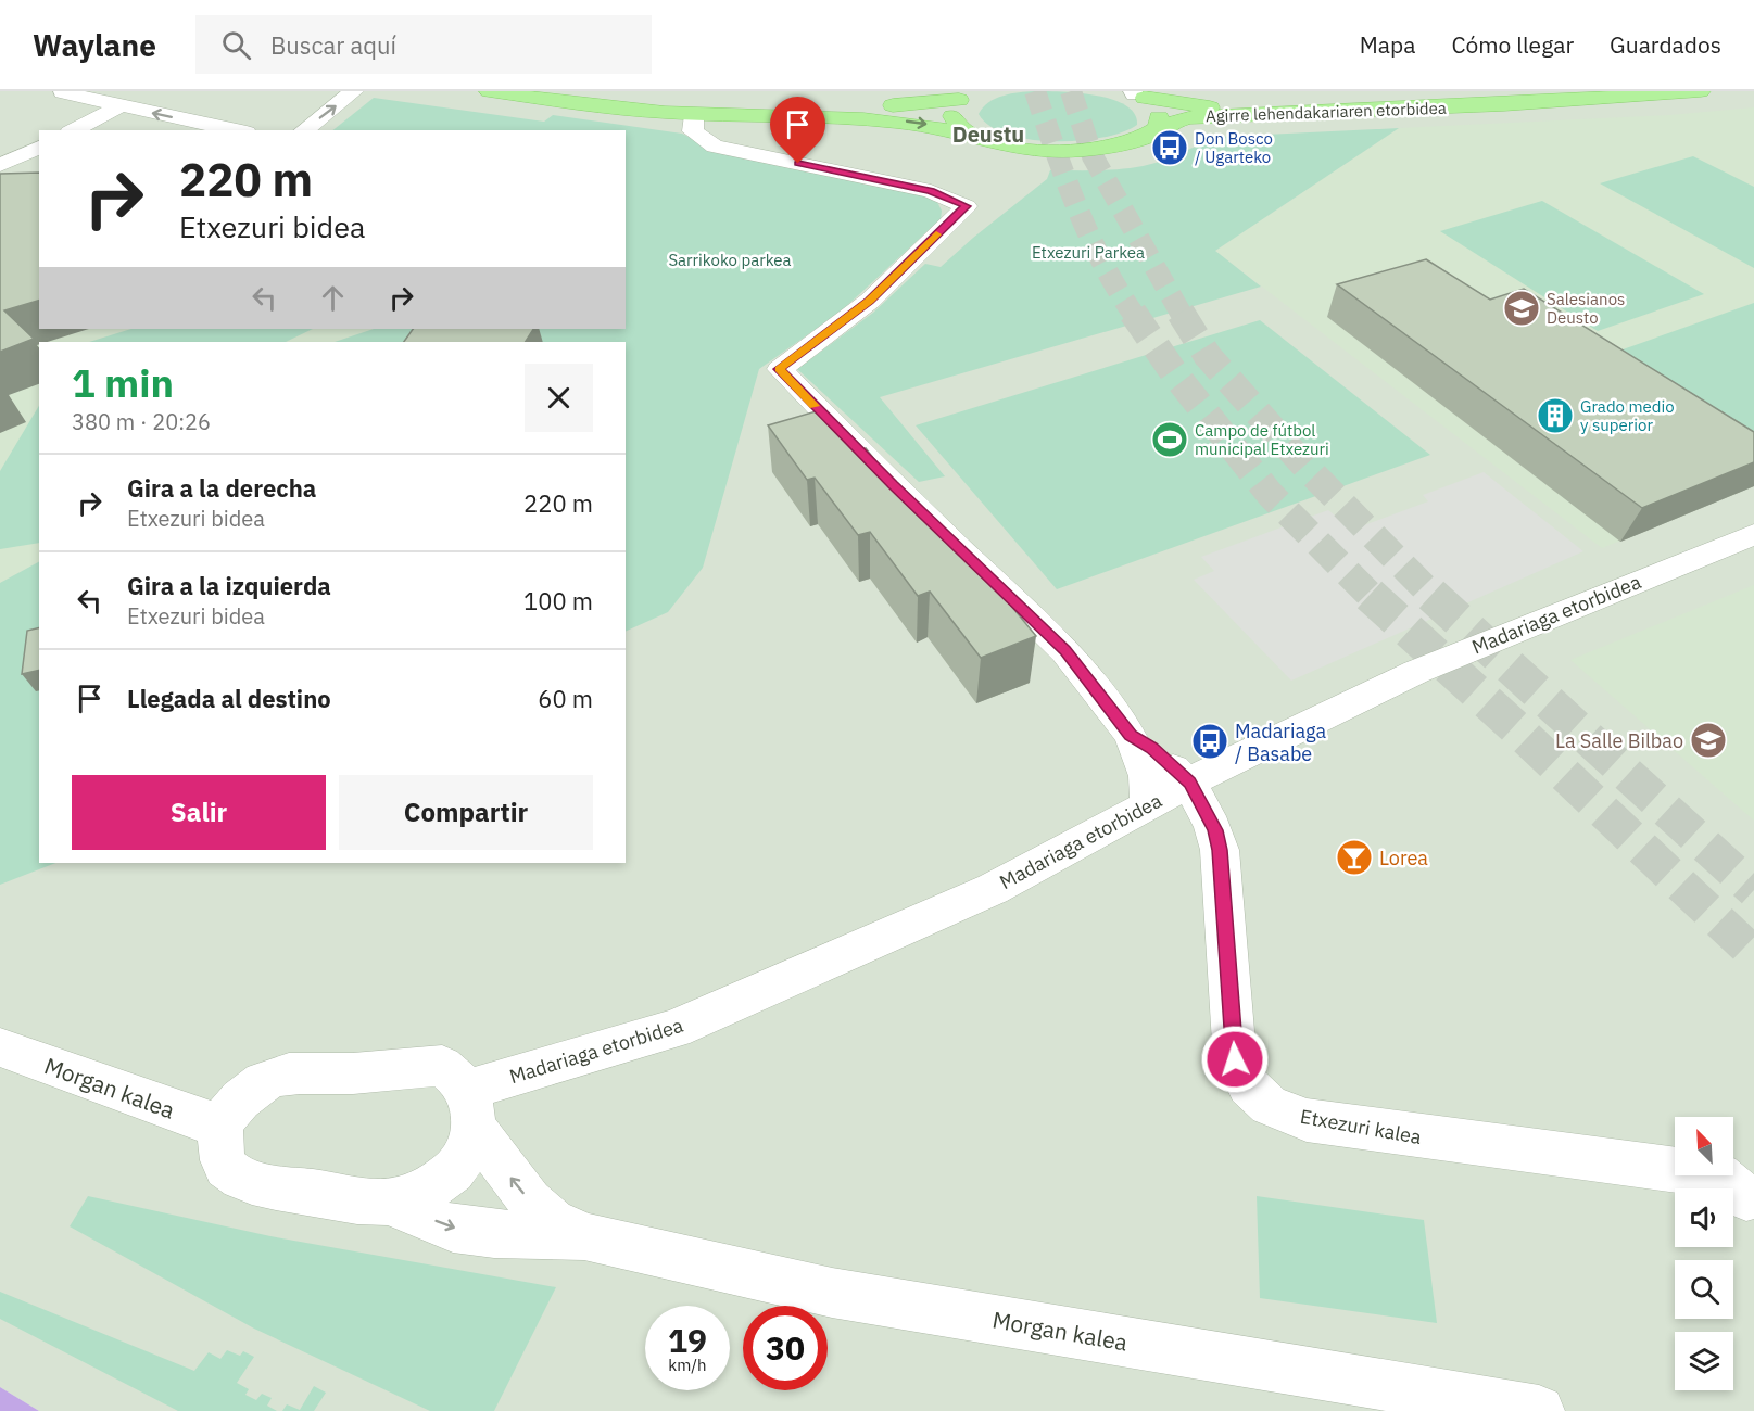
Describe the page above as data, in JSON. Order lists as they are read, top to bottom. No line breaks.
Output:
{"streets":{"main road":["Agirre lehendakariaren etorbidea"],"street":["Madariaga etorbidea","Morgan kalea","Etxezuri kalea"]},"crossings":[["Madariaga etorbidea","Morgan kalea"],["Madariaga etorbidea","Etxezuri kalea"]],"districts":["Deustu"],"parks":["Etxezuri Parkea","Sarrikoko parkea"],"places":{"bus stop":["Don Bosco / Ugarteko","Madariaga / Basabe"],"school or university":["Salesianos Deusto","La Salle Bilbao"],"building":["Grado medio y superior"],"sports":["Campo de fútbol municipal Etxezuri"],"bar":["Lorea"]},"north":"top left","page":{"header":"Waylane","search":"Buscar aquí","nav":["Mapa","Cómo llegar","Guardados"],"turn":["220 m","Etxezuri bidea"],"heading":["1 min","380 m · 20:26"],"list":[{"name":"Gira a la derecha","note":"Etxezuri bidea","value":"220 m"},{"name":"Gira a la izquierda","note":"Etxezuri bidea","value":"100 m"},{"name":"Llegada al destino","value":"60 m"}],"buttons":["Salir","Compartir"],"speed":"19 km/h","limit":"30"}}
